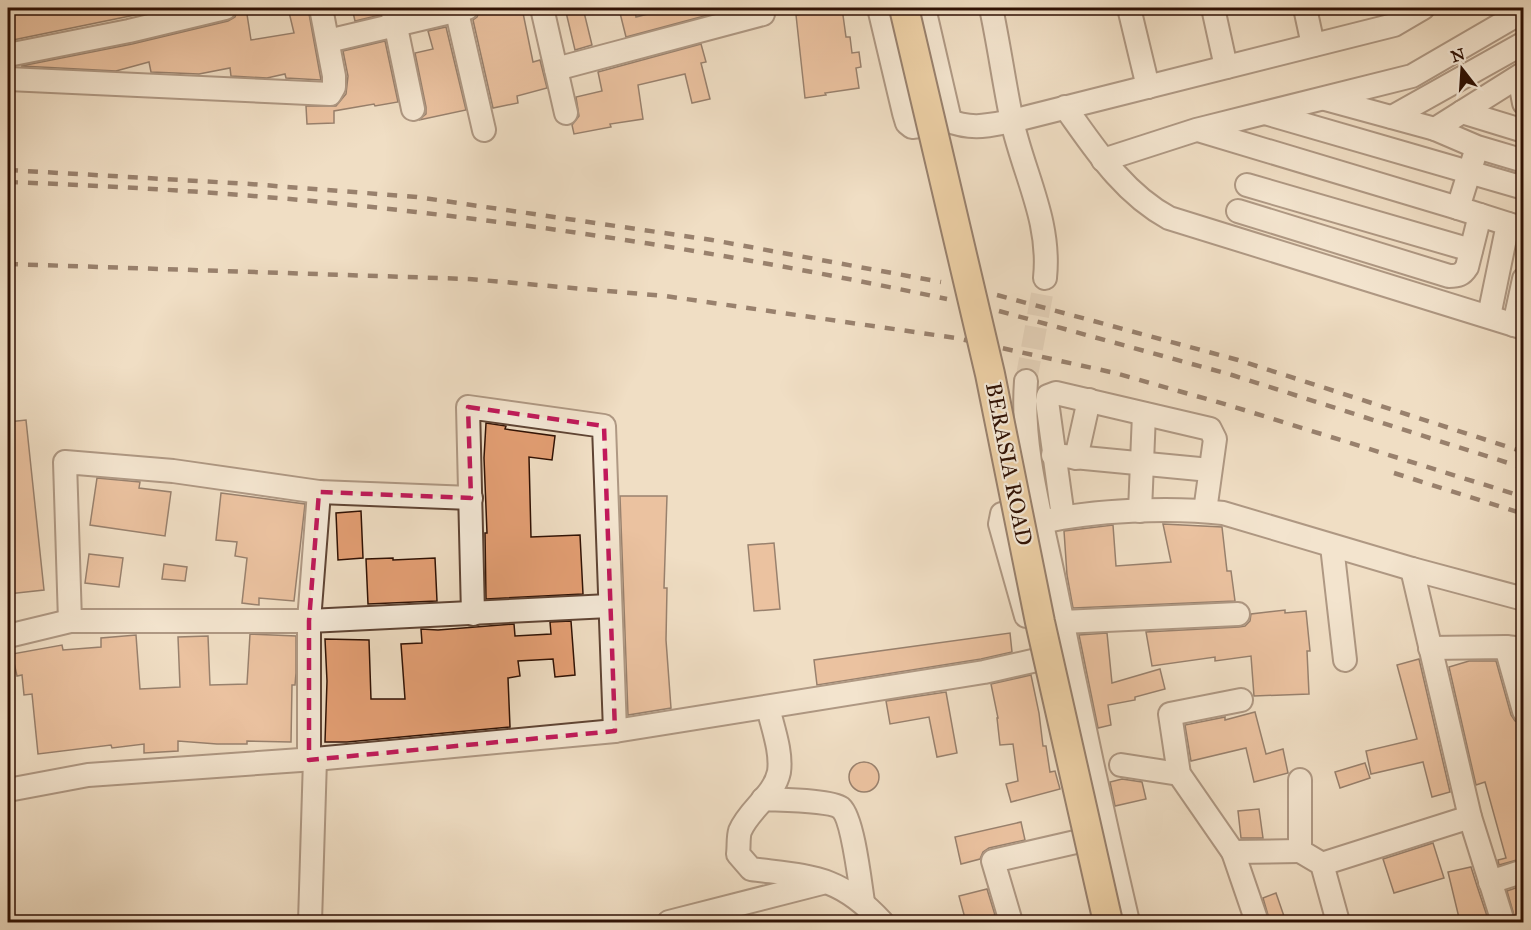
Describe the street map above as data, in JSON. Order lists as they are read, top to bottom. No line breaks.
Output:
{"streets":{"main road":["BERASIA ROAD"]},"north":"top"}
